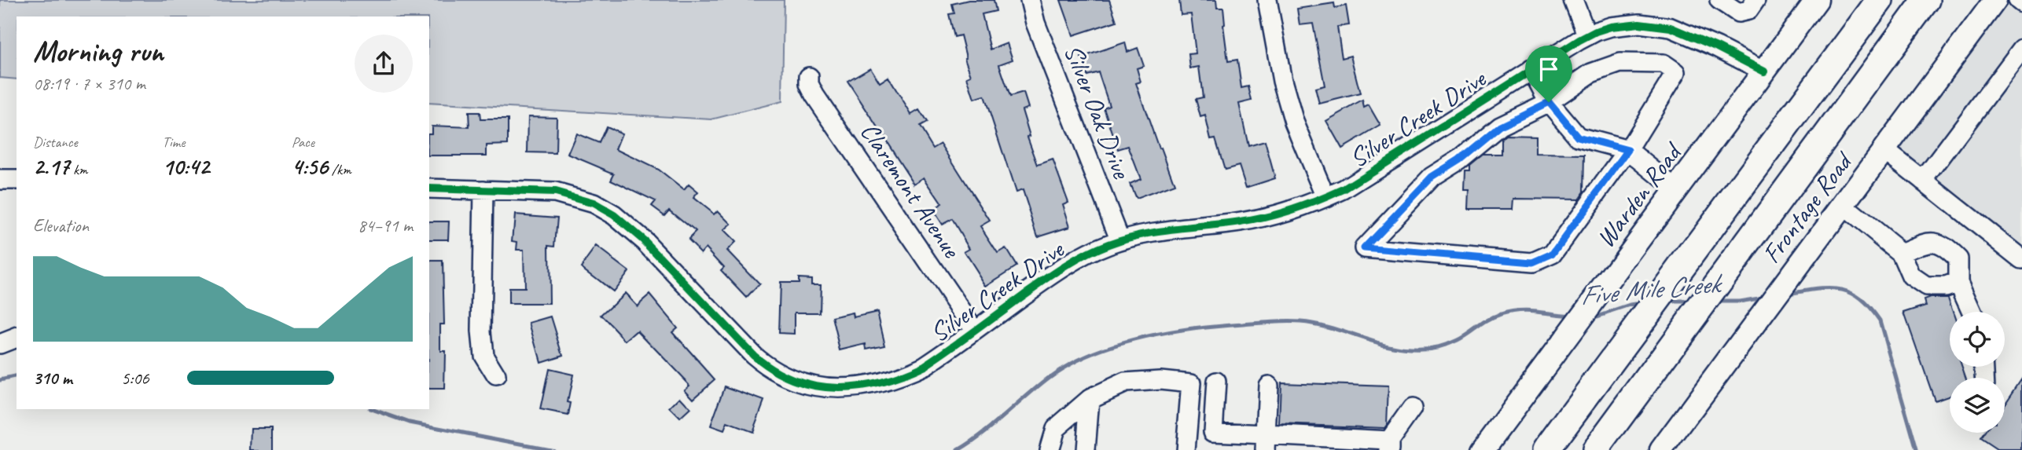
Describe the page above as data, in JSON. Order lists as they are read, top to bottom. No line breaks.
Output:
{"streets":{"main road":["Warden Road","Frontage Road"],"street":["Silver Oak Drive","Silver Creek Drive","Claremont Avenue"]},"crossings":[["Silver Oak Drive","Silver Creek Drive"],["Silver Creek Drive","Claremont Avenue"],["Silver Creek Drive","Warden Road"]],"water":["Five Mile Creek"],"page":{"heading":["Morning run","08:19 · 7 × 310 m"],"stats":[["Distance","2.17 km"],["Time","10:42"],["Pace","4:56 /km"]],"chart":["Elevation","84–91 m"],"list":[{"name":"310 m","note":"5:06"}]}}
